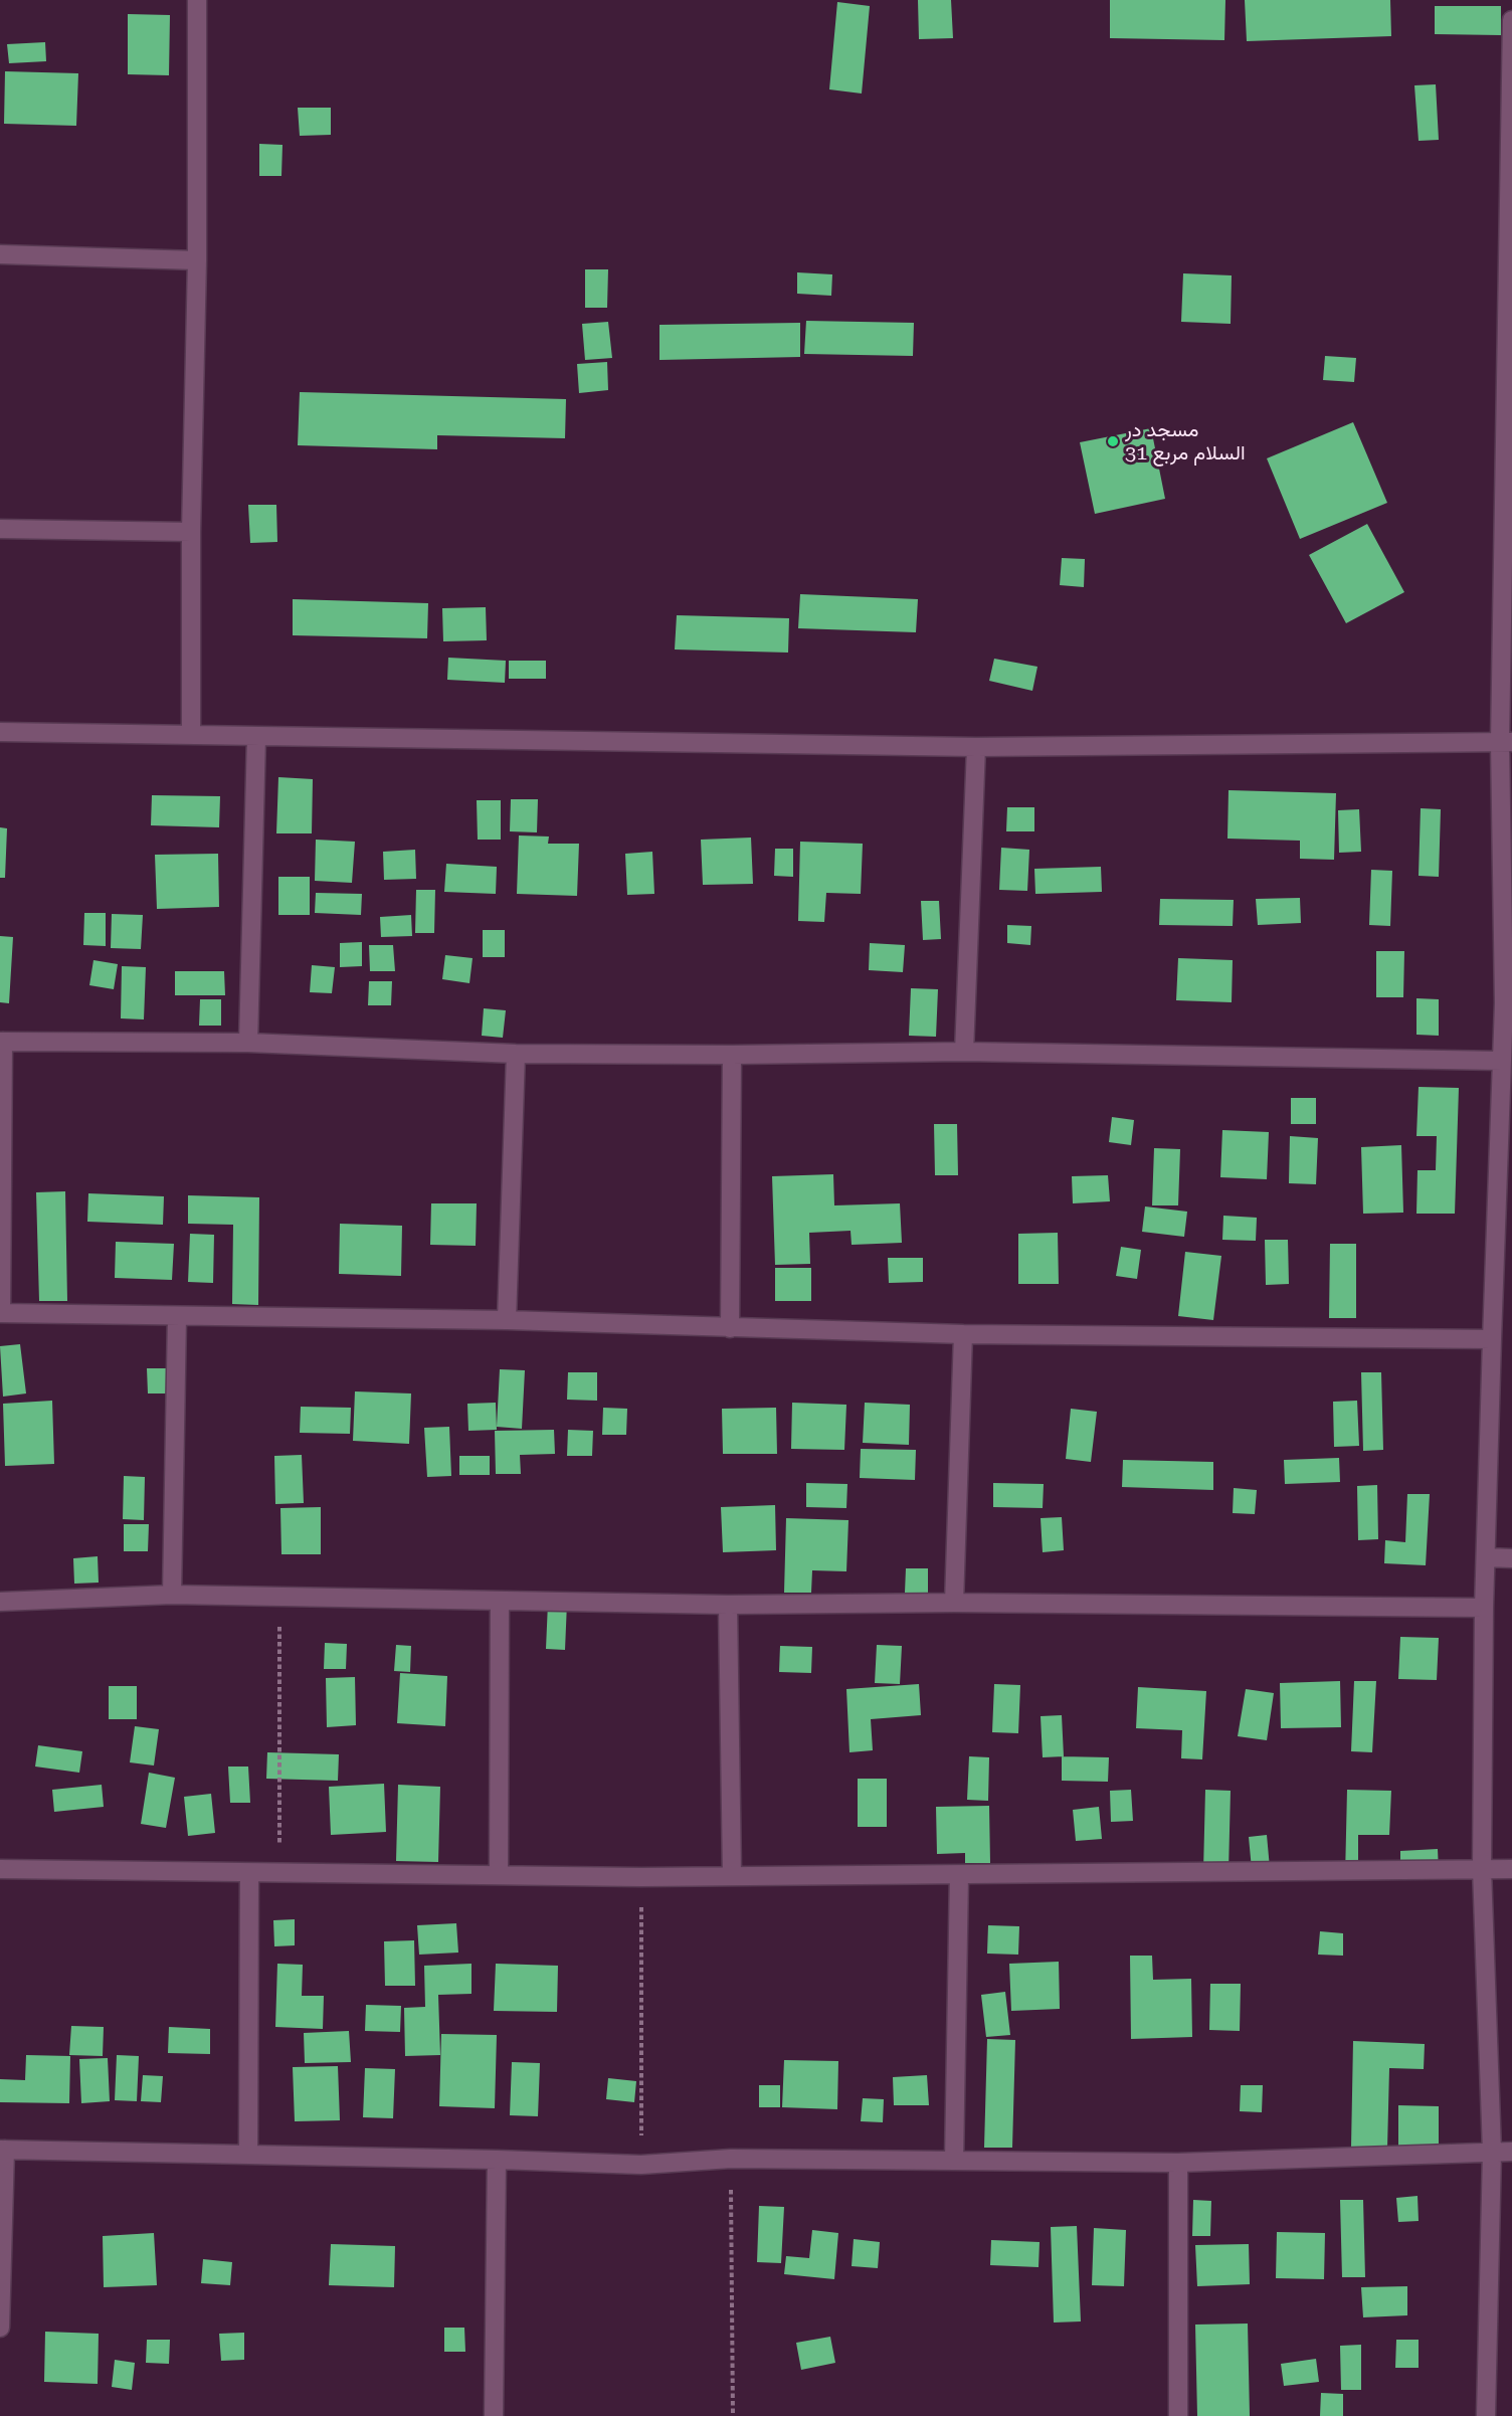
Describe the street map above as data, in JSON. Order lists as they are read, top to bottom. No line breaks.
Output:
{"places":["مسجد در السلام مربع 31"]}
